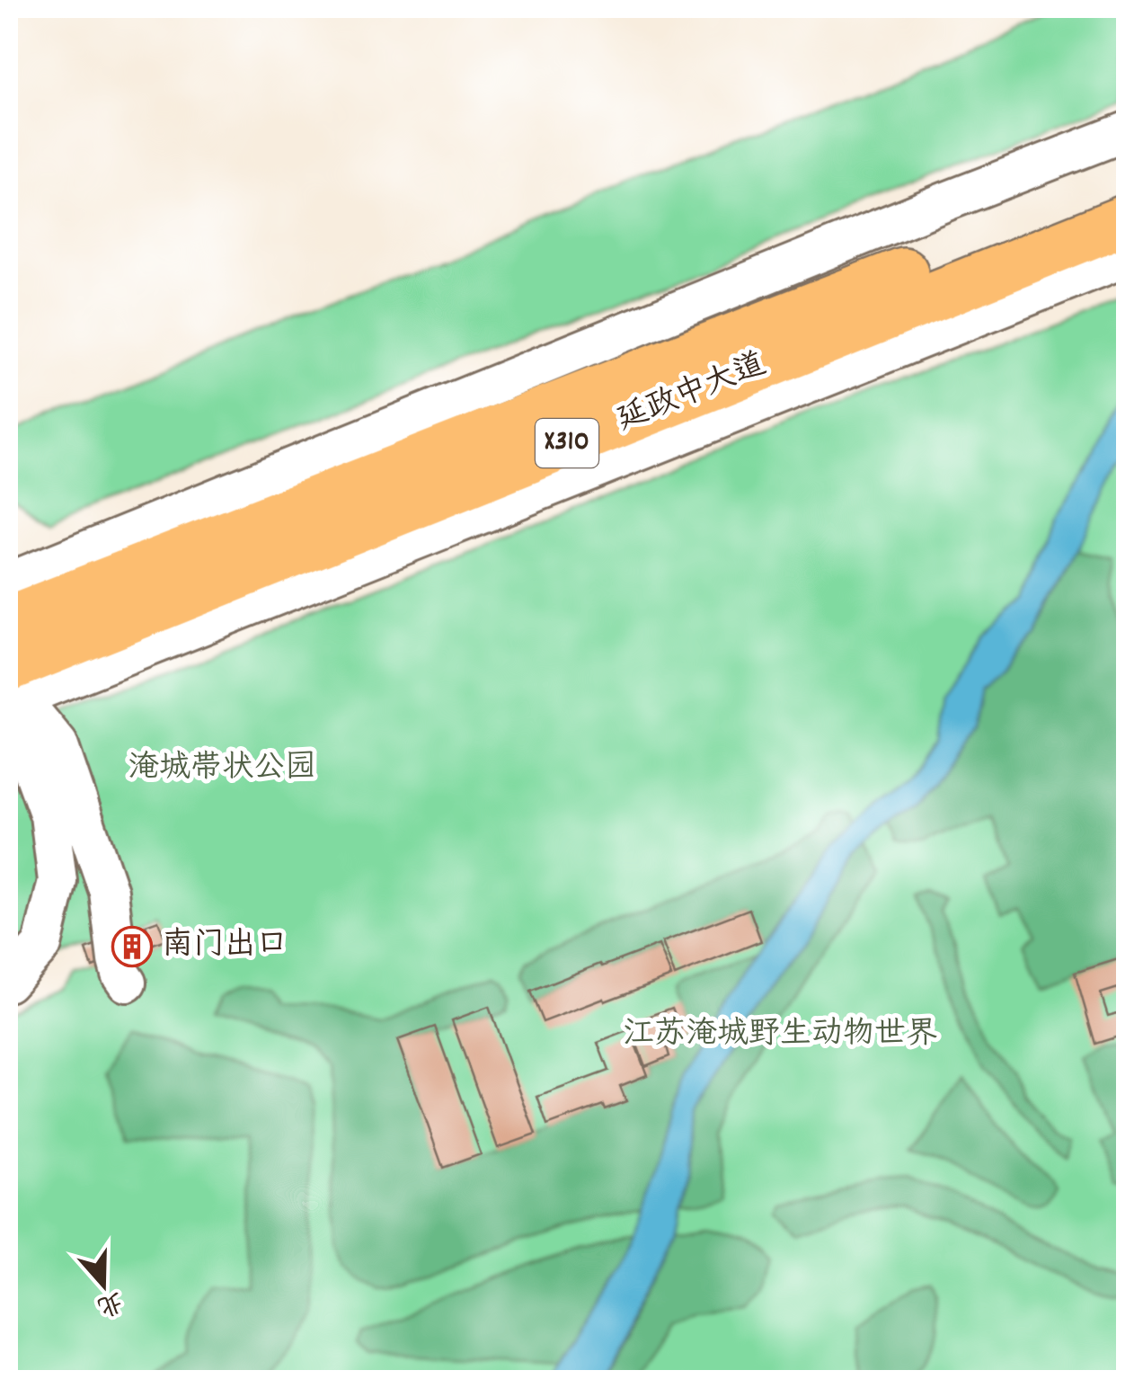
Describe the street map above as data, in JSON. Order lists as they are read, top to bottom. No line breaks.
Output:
{"streets":{"main road":["延政中大道","X310"]},"parks":["淹城带状公园","江苏淹城野生动物世界"],"places":{"building":["南门出口"]},"north":"bottom"}
